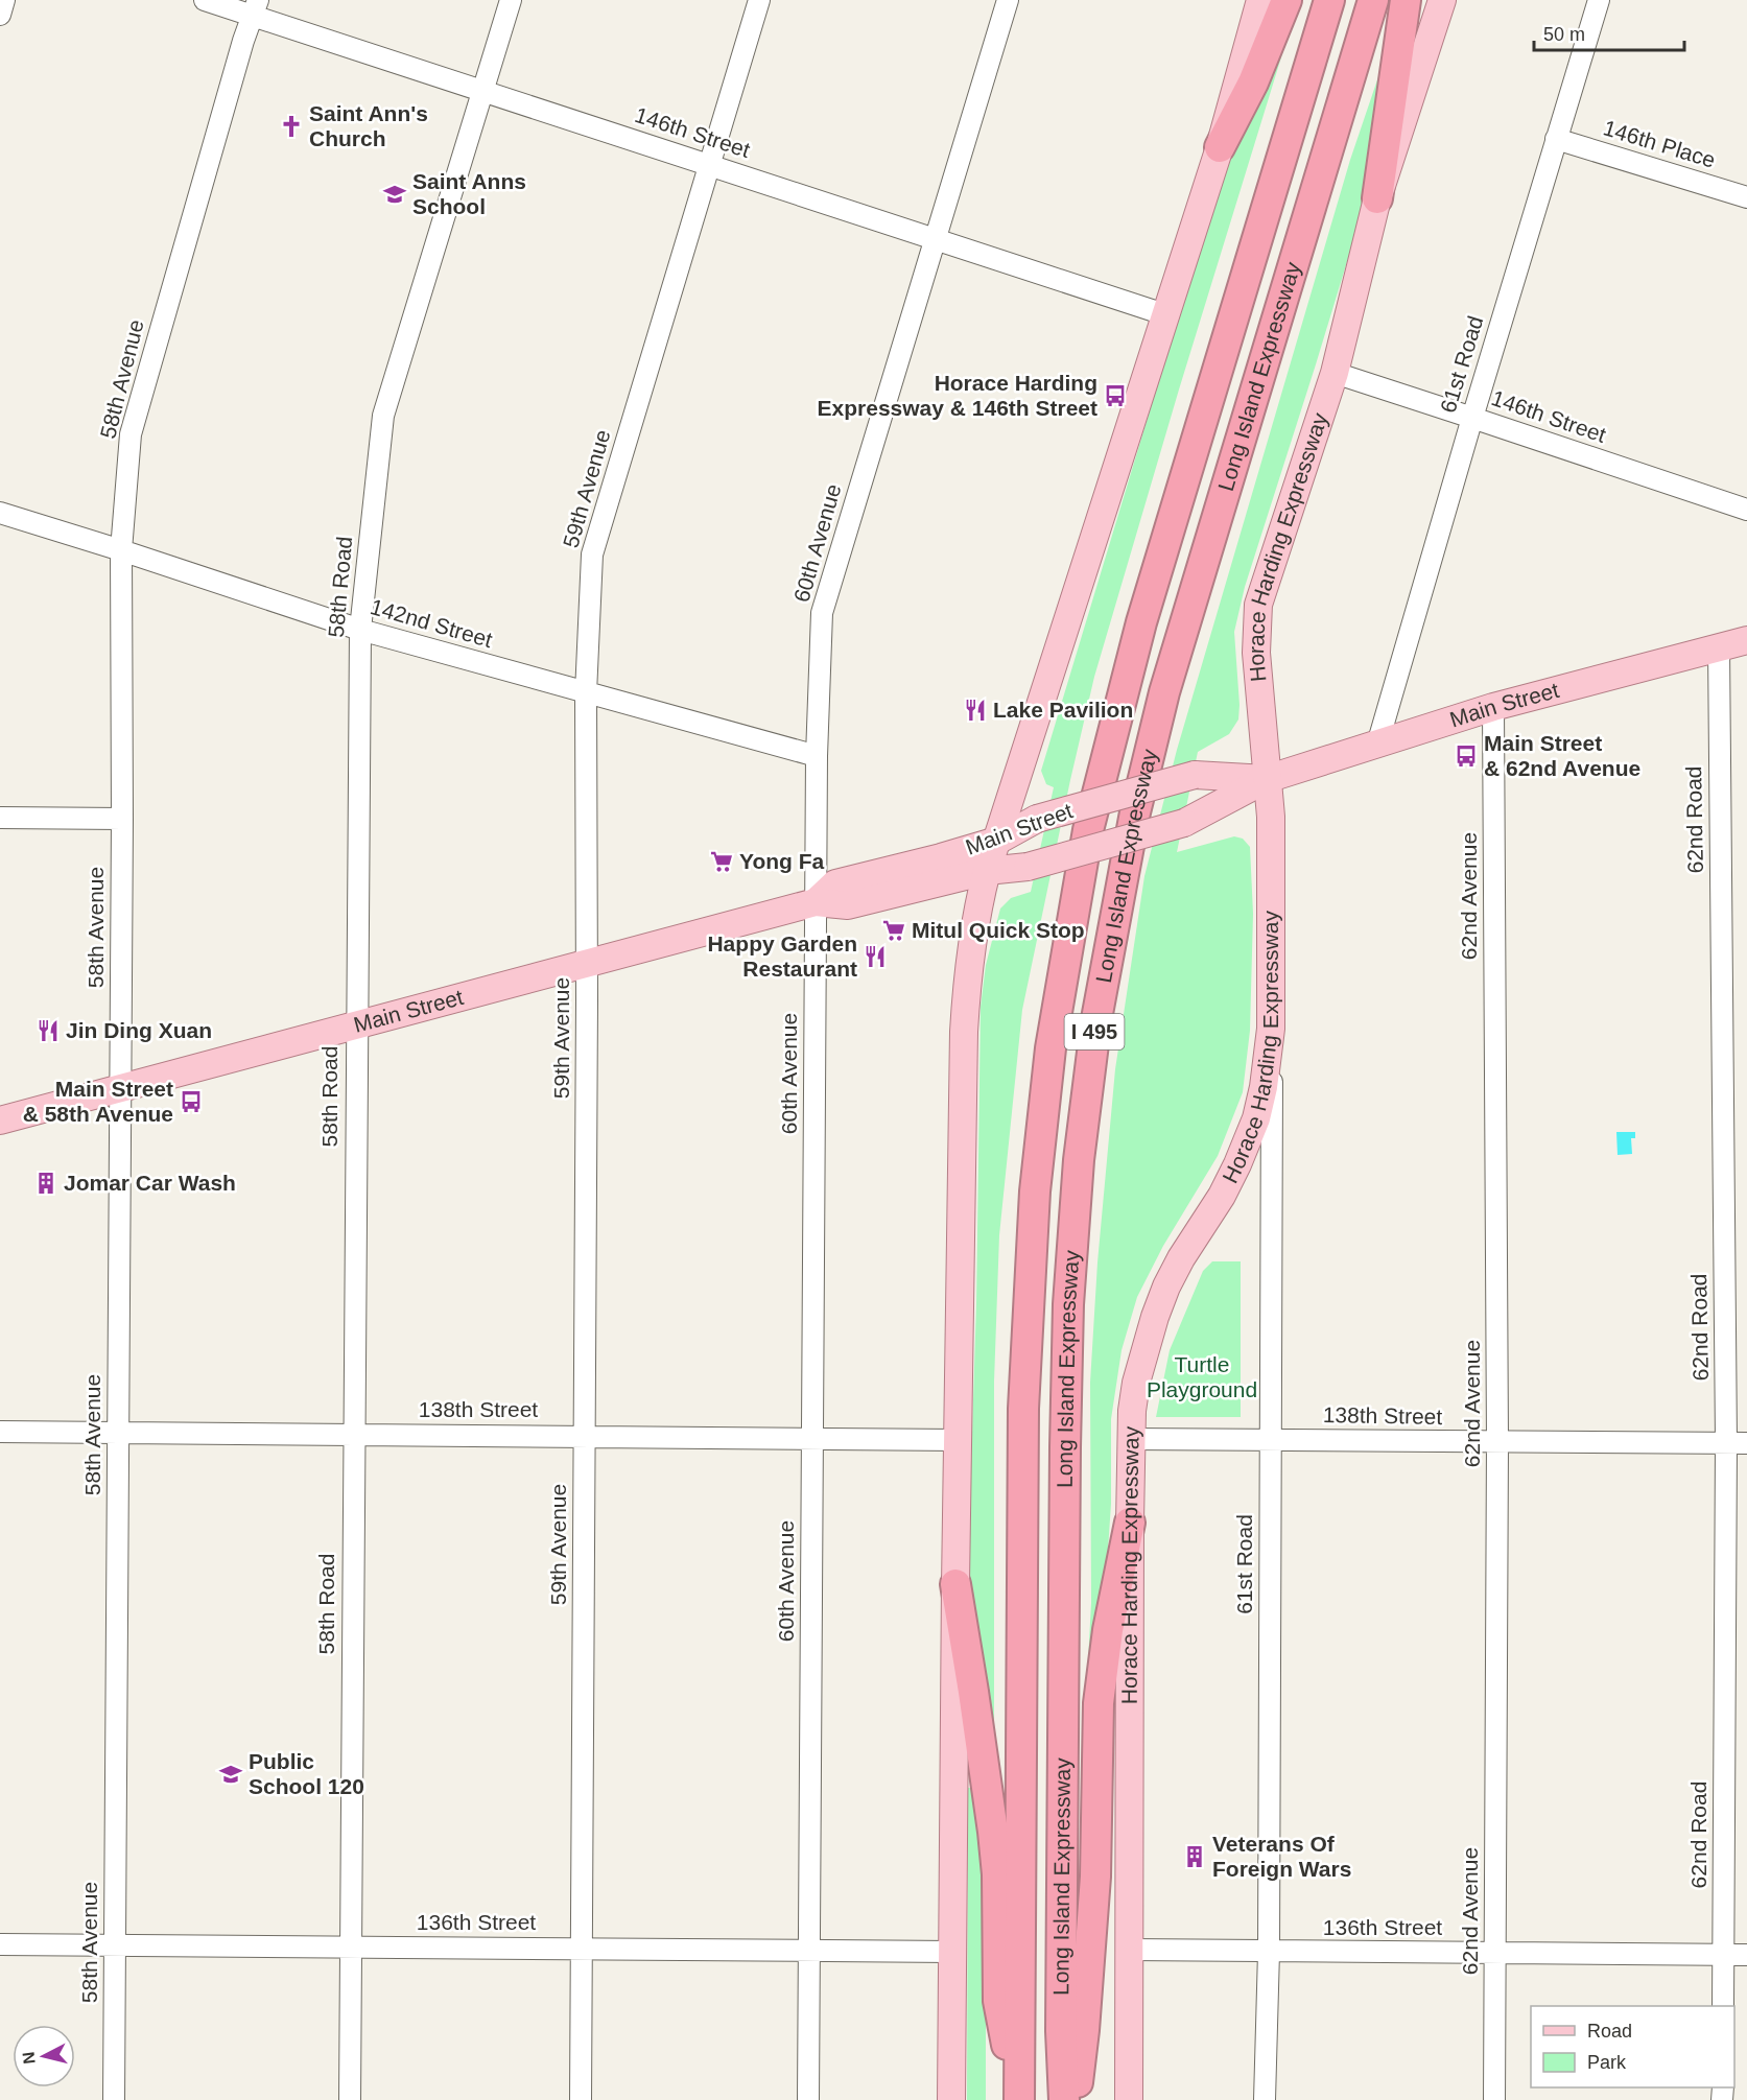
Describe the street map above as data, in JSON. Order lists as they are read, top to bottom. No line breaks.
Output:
{"streets":{"highway":["Long Island Expressway","I 495"],"main road":["Horace Harding Expressway","Main Street"],"street":["146th Street","146th Place","61st Road","58th Avenue","59th Avenue","60th Avenue","58th Road","142nd Street","62nd Road","62nd Avenue","138th Street","136th Street"]},"crossings":[["146th Street","61st Road"],["146th Street","58th Avenue"],["146th Street","59th Avenue"],["146th Street","60th Avenue"],["146th Street","Horace Harding Expressway"],["146th Street","58th Road"],["146th Place","61st Road"],["61st Road","Horace Harding Expressway"],["61st Road","Main Street"],["61st Road","138th Street"],["61st Road","136th Street"],["58th Avenue","142nd Street"],["58th Avenue","Main Street"],["58th Avenue","138th Street"],["58th Avenue","136th Street"],["59th Avenue","142nd Street"],["59th Avenue","Main Street"],["59th Avenue","138th Street"],["59th Avenue","136th Street"],["60th Avenue","142nd Street"],["60th Avenue","Main Street"],["60th Avenue","138th Street"],["60th Avenue","136th Street"],["Horace Harding Expressway","Main Street"],["Horace Harding Expressway","138th Street"],["Horace Harding Expressway","136th Street"],["58th Road","142nd Street"],["58th Road","Main Street"],["58th Road","138th Street"],["58th Road","136th Street"],["Main Street","62nd Road"],["Main Street","62nd Avenue"],["62nd Road","138th Street"],["62nd Road","136th Street"],["62nd Avenue","138th Street"],["62nd Avenue","136th Street"]],"parks":["Turtle Playground"],"places":{"church":["Saint Ann's Church"],"school or university":["Saint Anns School","Public School 120"],"bus stop":["Horace Harding Expressway & 146th Street","Main Street & 62nd Avenue","Main Street & 58th Avenue"],"restaurant":["Lake Pavilion","Happy Garden Restaurant","Jin Ding Xuan"],"supermarket":["Yong Fa","Mitul Quick Stop"],"building":["Jomar Car Wash","Veterans Of Foreign Wars"]},"legend":["Road","Park"],"scale_bar":"50 m","north":"left"}
